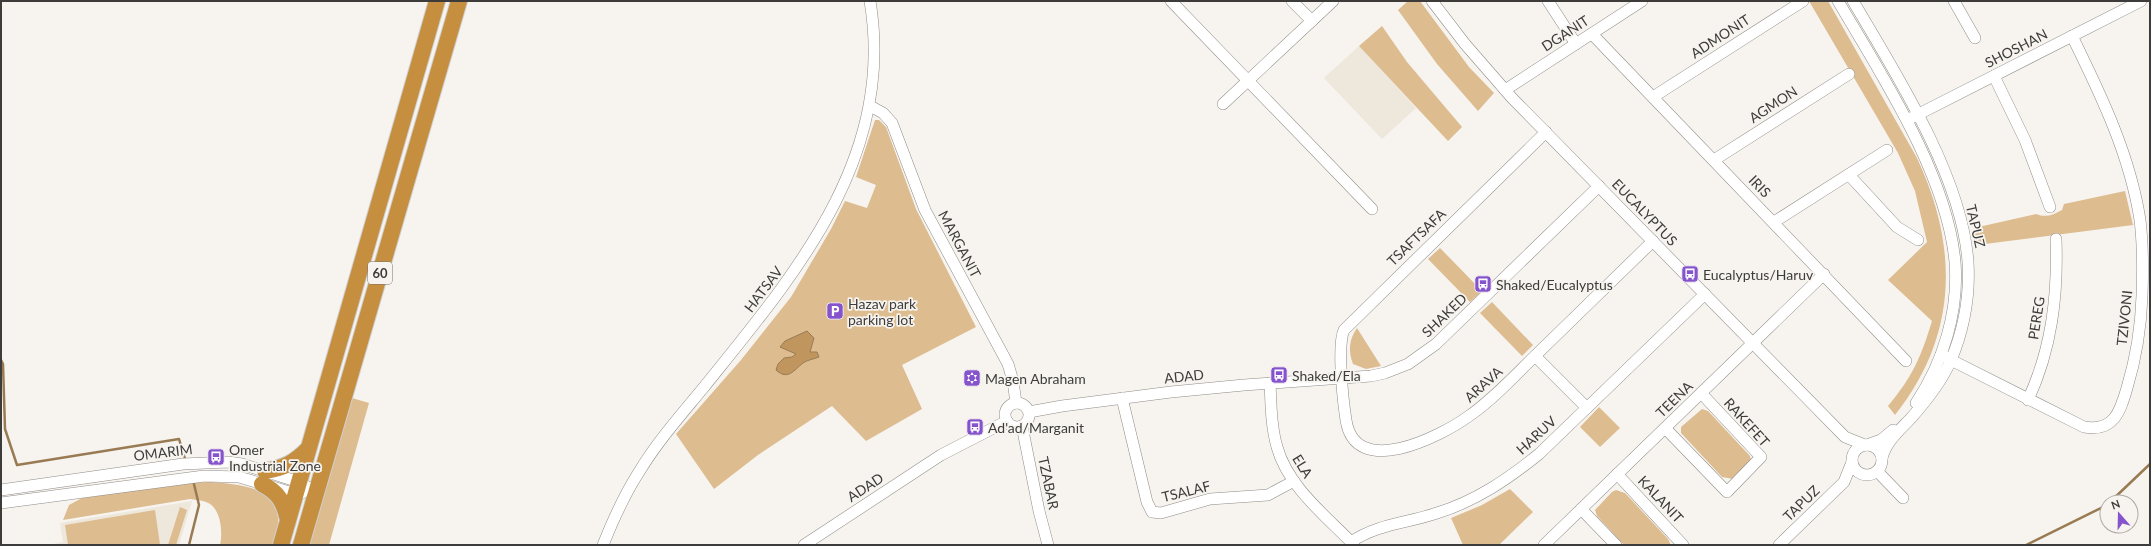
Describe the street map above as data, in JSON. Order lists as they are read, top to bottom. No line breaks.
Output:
{"streets":{"highway":["60"],"street":["DGANIT","ADMONIT","SHOSHAN","AGMON","IRIS","EUCALYPTUS","TAPUZ","TSAFTSAFA","MARGANIT","HATSAV","SHAKED","PEREG","TZIVONI","ADAD","ARAVA","TEENA","RAKEFET","HARUV","OMARIM","ELA","TZABAR","TSALAF","KALANIT"]},"crossings":[["DGANIT","IRIS"],["DGANIT","EUCALYPTUS"],["ADMONIT","IRIS"],["SHOSHAN","TAPUZ"],["SHOSHAN","TZIVONI"],["AGMON","IRIS"],["IRIS","TEENA"],["EUCALYPTUS","TAPUZ"],["EUCALYPTUS","TSAFTSAFA"],["EUCALYPTUS","SHAKED"],["EUCALYPTUS","ARAVA"],["EUCALYPTUS","TEENA"],["EUCALYPTUS","HARUV"],["TAPUZ","TZIVONI"],["TSAFTSAFA","SHAKED"],["TSAFTSAFA","ADAD"],["TSAFTSAFA","ARAVA"],["MARGANIT","HATSAV"],["MARGANIT","ADAD"],["MARGANIT","TZABAR"],["60","OMARIM"],["SHAKED","ADAD"],["SHAKED","ARAVA"],["PEREG","TZIVONI"],["ADAD","ARAVA"],["ADAD","ELA"],["ADAD","TZABAR"],["ADAD","TSALAF"],["TEENA","RAKEFET"],["TEENA","KALANIT"],["HARUV","ELA"],["ELA","TSALAF"]],"places":{"bus stop":["Eucalyptus/Haruv","Shaked/Eucalyptus","Shaked/Ela","Ad'ad/Marganit","Omer Industrial Zone"],"parking":["Hazav park parking lot"],"synagogue":["Magen Abraham"]},"north":"top"}
